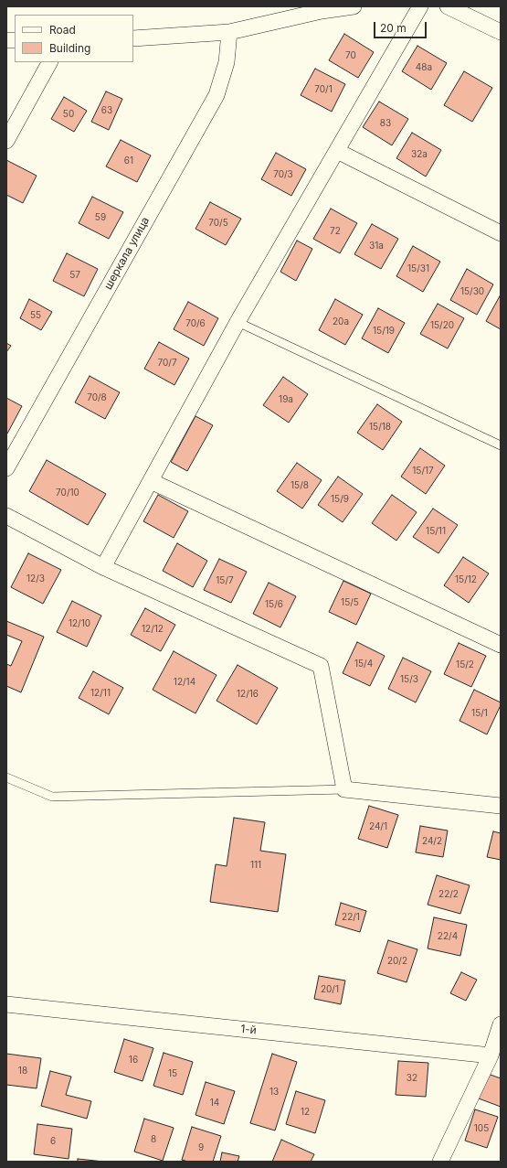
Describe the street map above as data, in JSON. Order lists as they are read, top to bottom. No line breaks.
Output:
{"streets":{"street":["шеркала улица","1-й"]},"house_numbers":["70","48а","70/1","63","50","83","32а","61","70/3","59","70/5","72","31а","15/31","57","15/30","55","20а","70/6","15/20","15/19","70/7","70/8","19а","15/18","15/17","15/8","70/10","15/9","15/11","12/3","15/12","15/7","15/5","15/6","12/10","12/12","15/4","15/2","15/3","12/14","12/11","12/16","15/1","24/1","24/2","111","22/2","22/1","22/4","20/2","20/1","16","18","15","32","13","14","12","105","8","6","9"],"legend":["Road","Building"],"scale_bar":"20 m"}
